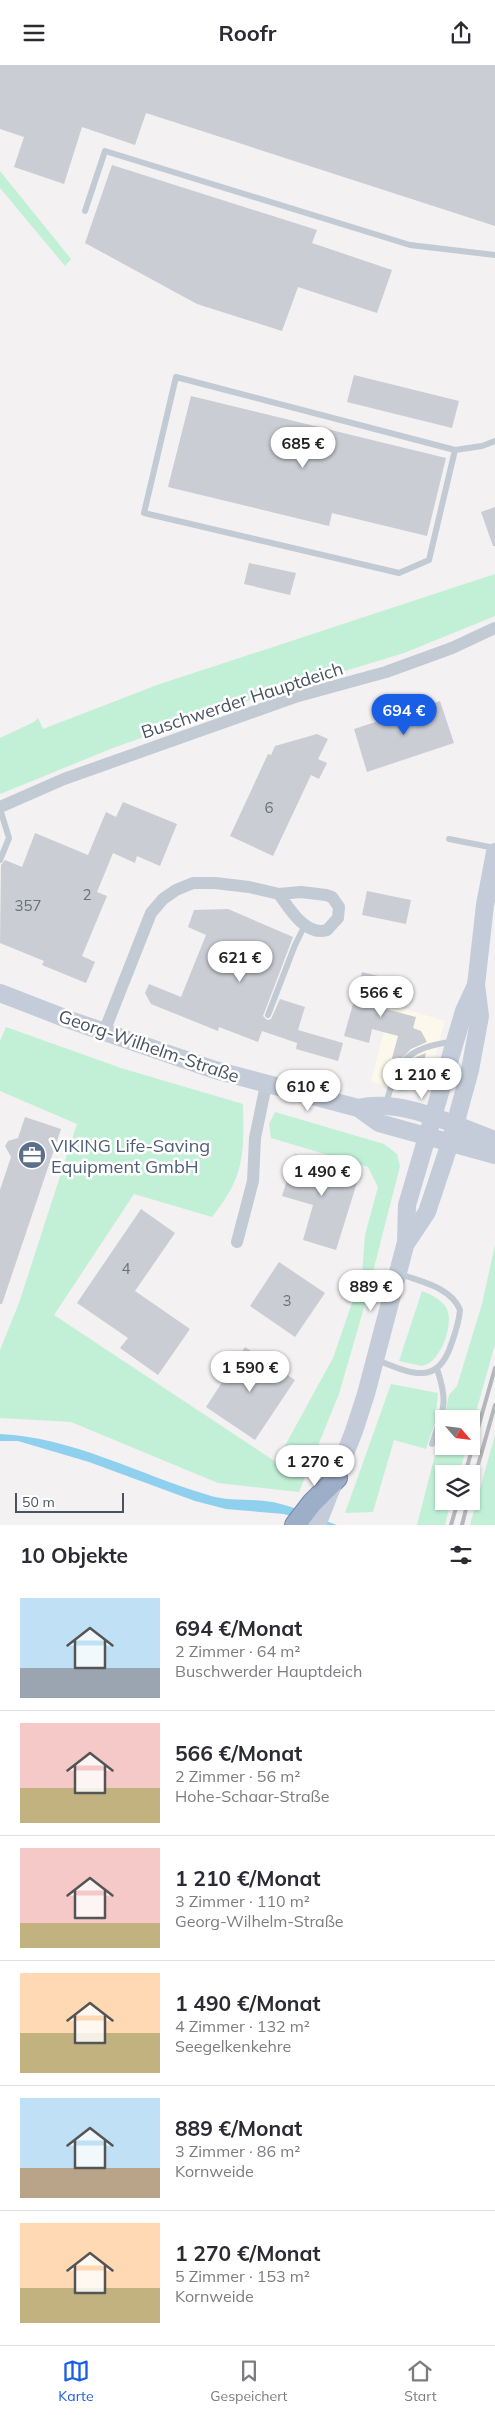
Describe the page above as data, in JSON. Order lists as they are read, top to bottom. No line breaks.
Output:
{"streets":{"main road":["Georg-Wilhelm-Straße"],"street":["Buschwerder Hauptdeich"]},"places":{"office":["VIKING Life-Saving Equipment GmbH"]},"house_numbers":["6","2","357","4","3"],"scale_bar":"50 m","north":"bottom right","page":{"header":"Roofr","price":["685 €","694 €","621 €","566 €","1 210 €","610 €","1 490 €","889 €","1 590 €","1 270 €"],"scale":"50 m","heading":"10 Objekte","list":[{"name":"694 €/Monat","note":"2 Zimmer · 64 m² · Buschwerder Hauptdeich"},{"name":"566 €/Monat","note":"2 Zimmer · 56 m² · Hohe-Schaar-Straße"},{"name":"1 210 €/Monat","note":"3 Zimmer · 110 m² · Georg-Wilhelm-Straße"},{"name":"1 490 €/Monat","note":"4 Zimmer · 132 m² · Seegelkenkehre"},{"name":"889 €/Monat","note":"3 Zimmer · 86 m² · Kornweide"},{"name":"1 270 €/Monat","note":"5 Zimmer · 153 m² · Kornweide"}],"tabs":["Karte","Gespeichert","Start"]}}
